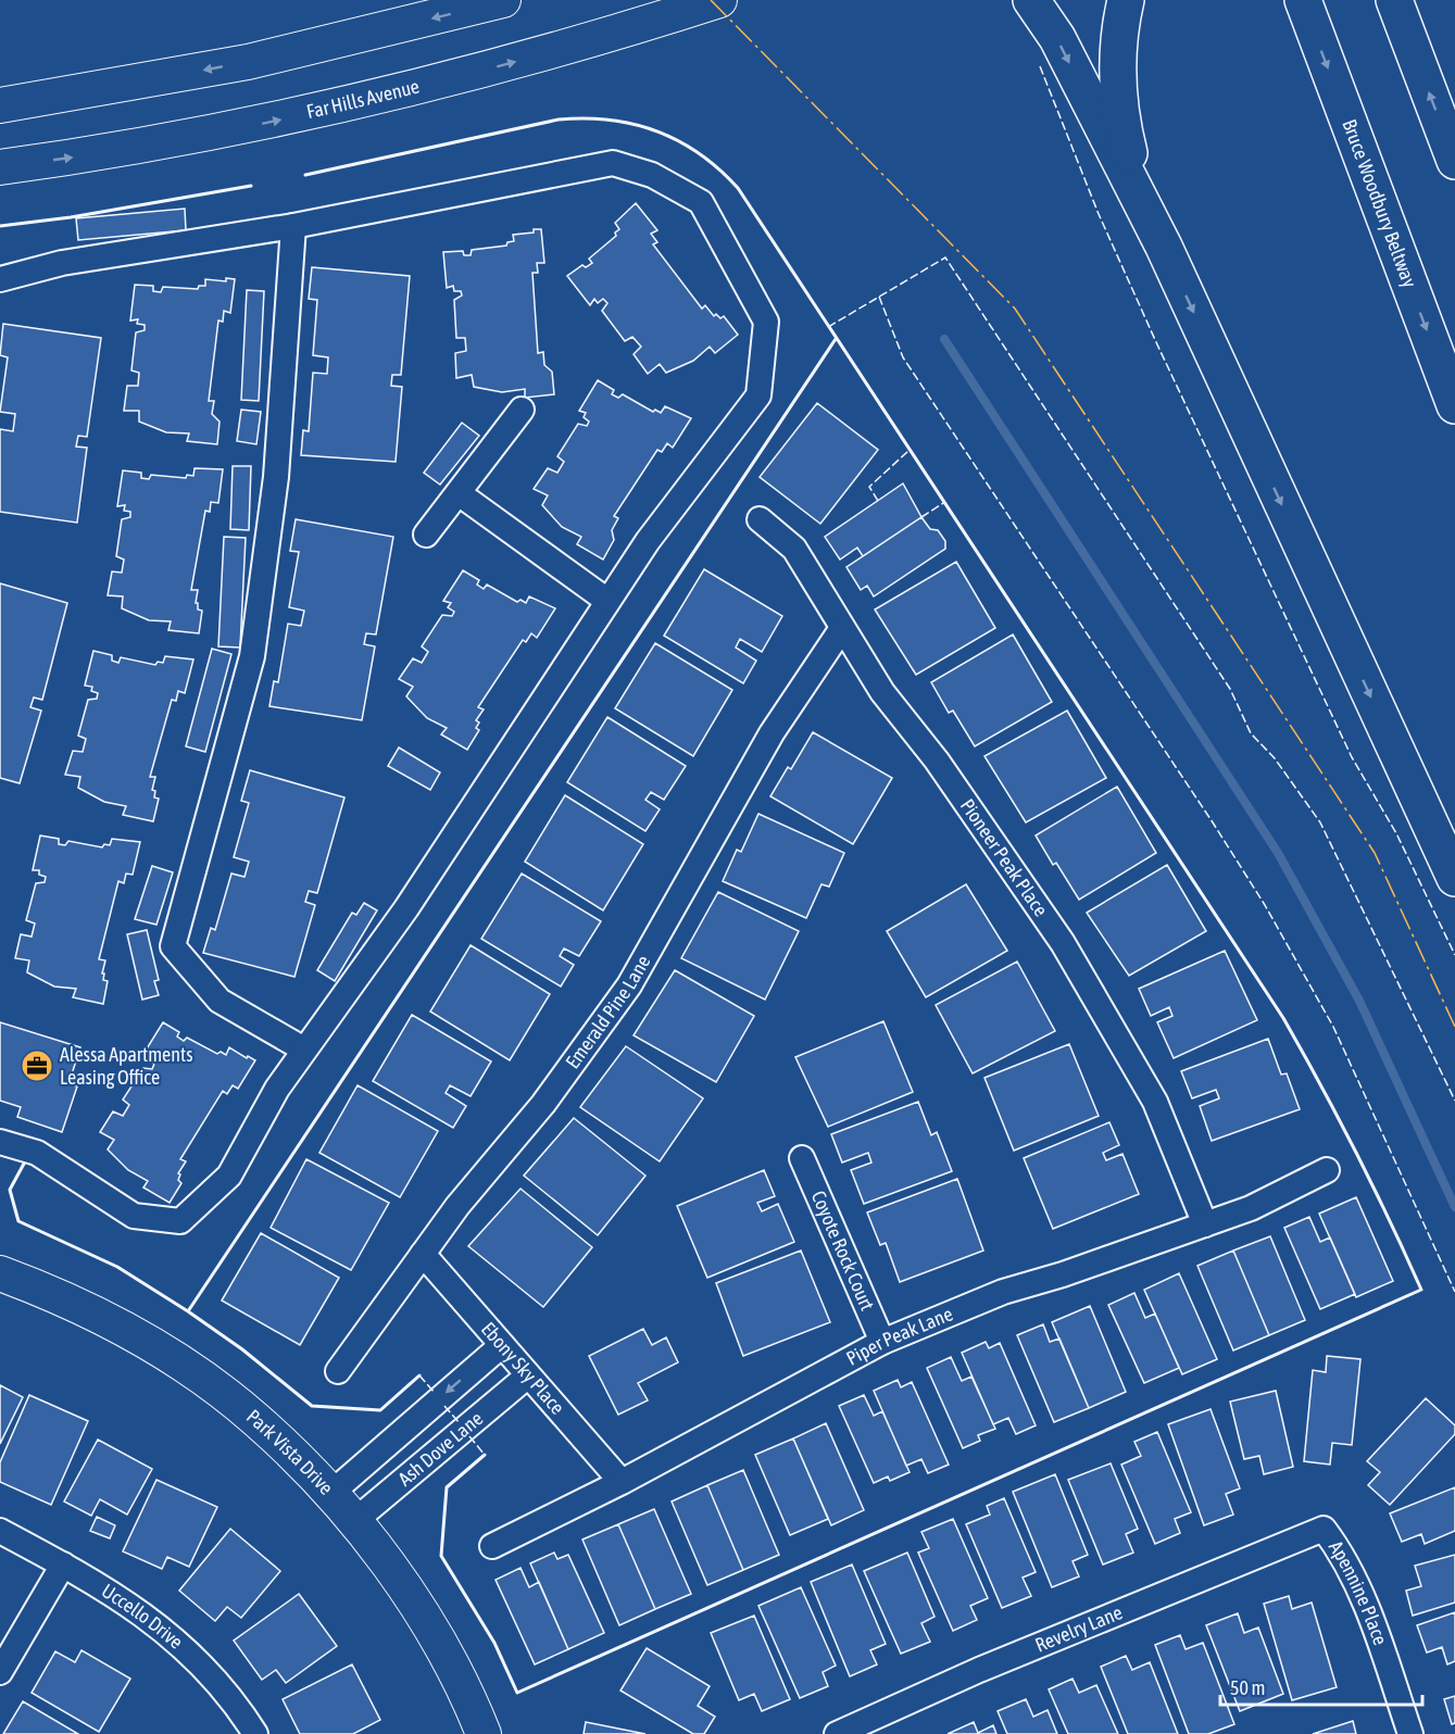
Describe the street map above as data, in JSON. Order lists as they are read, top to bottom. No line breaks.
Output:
{"streets":{"highway":["Bruce Woodbury Beltway"],"main road":["Far Hills Avenue","Park Vista Drive"],"street":["Pioneer Peak Place","Emerald Pine Lane","Coyote Rock Court","Piper Peak Lane","Ebony Sky Place","Ash Dove Lane","Apennine Place","Uccello Drive","Revelry Lane"]},"crossings":[["Pioneer Peak Place","Emerald Pine Lane"],["Pioneer Peak Place","Piper Peak Lane"],["Emerald Pine Lane","Ebony Sky Place"],["Coyote Rock Court","Piper Peak Lane"],["Piper Peak Lane","Ebony Sky Place"],["Ebony Sky Place","Ash Dove Lane"],["Ash Dove Lane","Park Vista Drive"],["Apennine Place","Revelry Lane"]],"places":{"office":["Alessa Apartments Leasing Office"]},"scale_bar":"50 m"}
